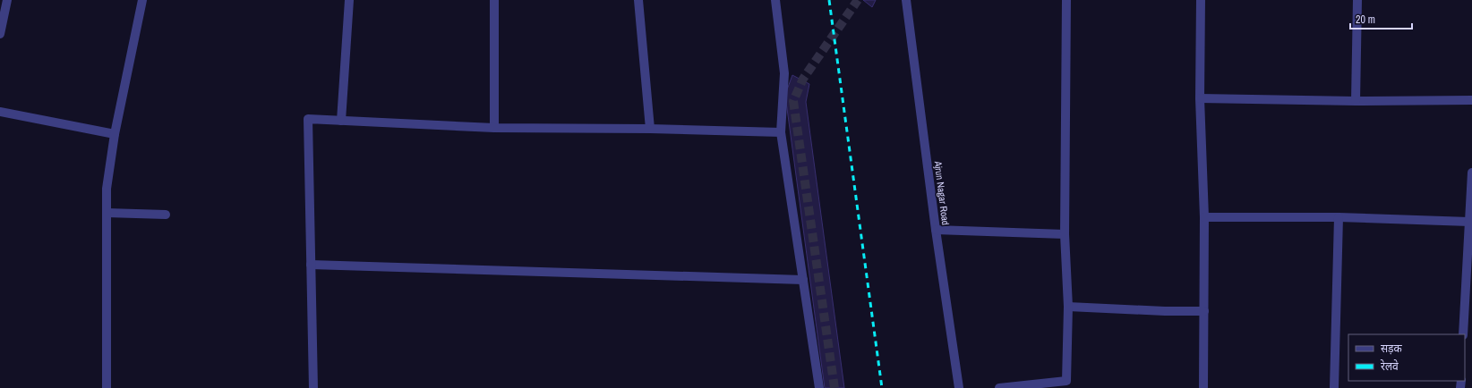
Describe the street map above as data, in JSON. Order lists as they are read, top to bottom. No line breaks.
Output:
{"streets":{"street":["Ajrun Nagar Road"]},"legend":["सड़क","रेलवे"],"scale_bar":"20 m"}
